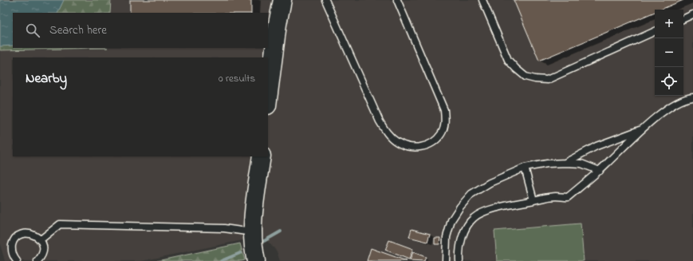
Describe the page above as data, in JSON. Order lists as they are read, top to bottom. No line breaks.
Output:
{"page":{"map_buttons":["+","−"],"search":"Search here","heading":["Nearby","0 results"]}}
